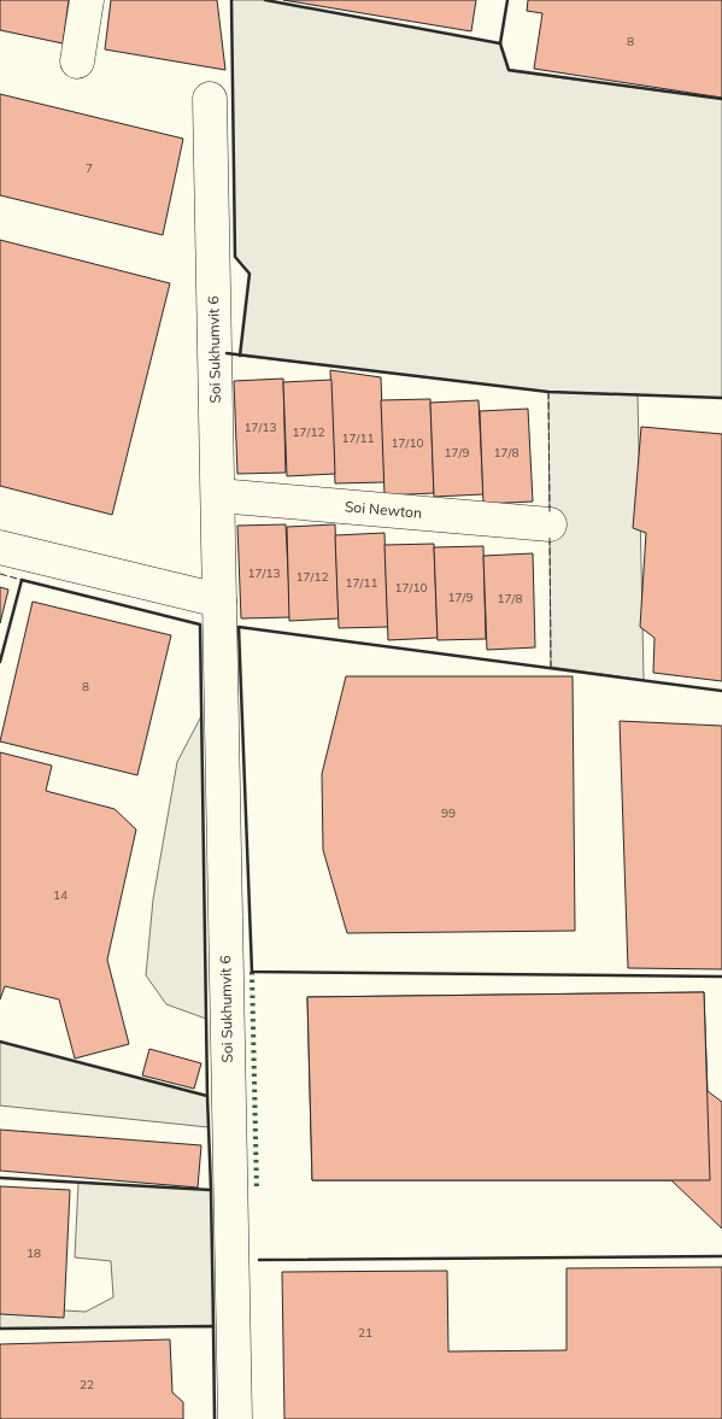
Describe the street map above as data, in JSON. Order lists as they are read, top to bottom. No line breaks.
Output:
{"streets":{"street":["Soi Sukhumvit 6","Soi Newton"]},"crossings":[["Soi Sukhumvit 6","Soi Newton"]],"house_numbers":["8","7","17/13","17/12","17/11","17/10","17/9","17/8","17/13","17/12","17/11","17/10","17/9","17/8","8","99","14","18","21","22"]}
